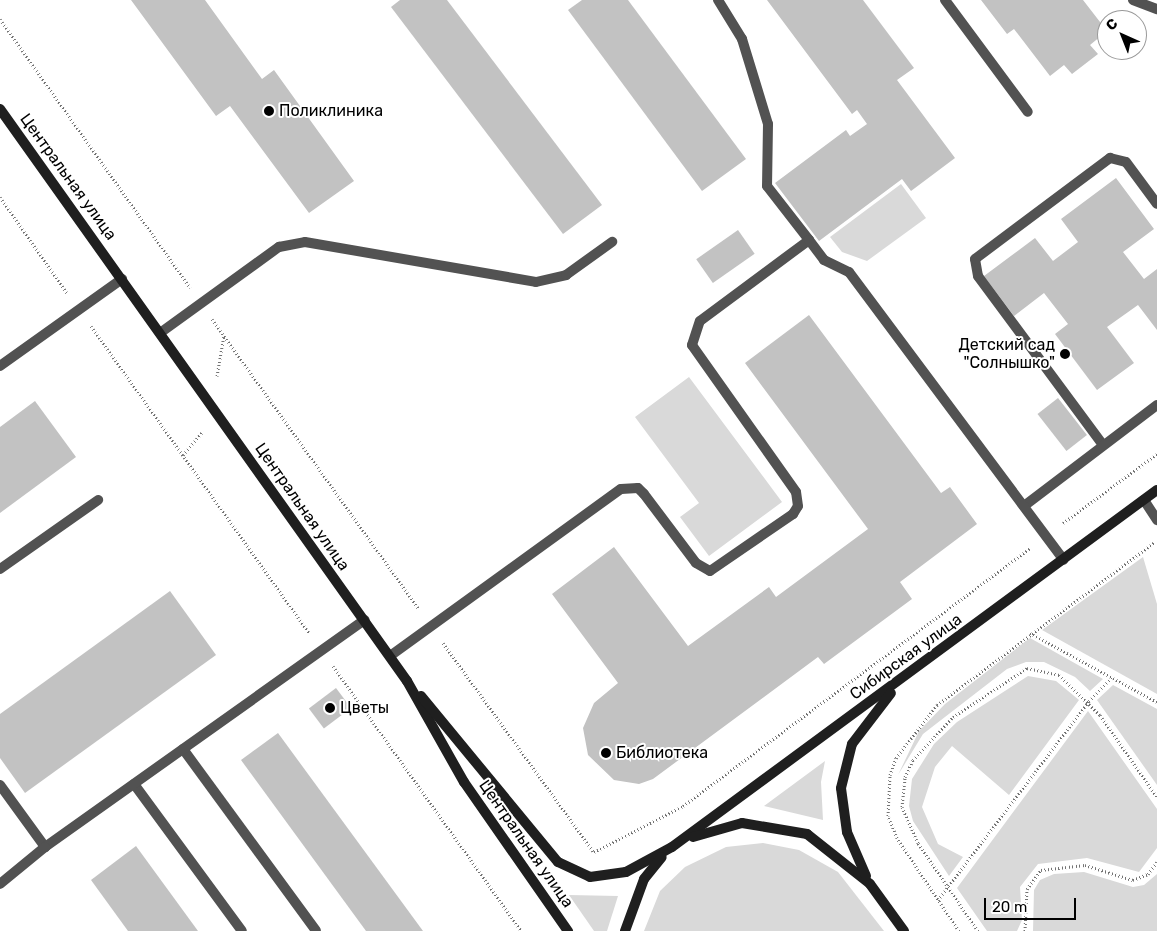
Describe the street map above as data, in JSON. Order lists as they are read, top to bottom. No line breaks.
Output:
{"streets":{"street":["Центральная улица","Сибирская улица"]},"places":["Поликлиника","Детский сад \"Солнышко\"","Цветы","Библиотека"],"scale_bar":"20 m","north":"top left"}
